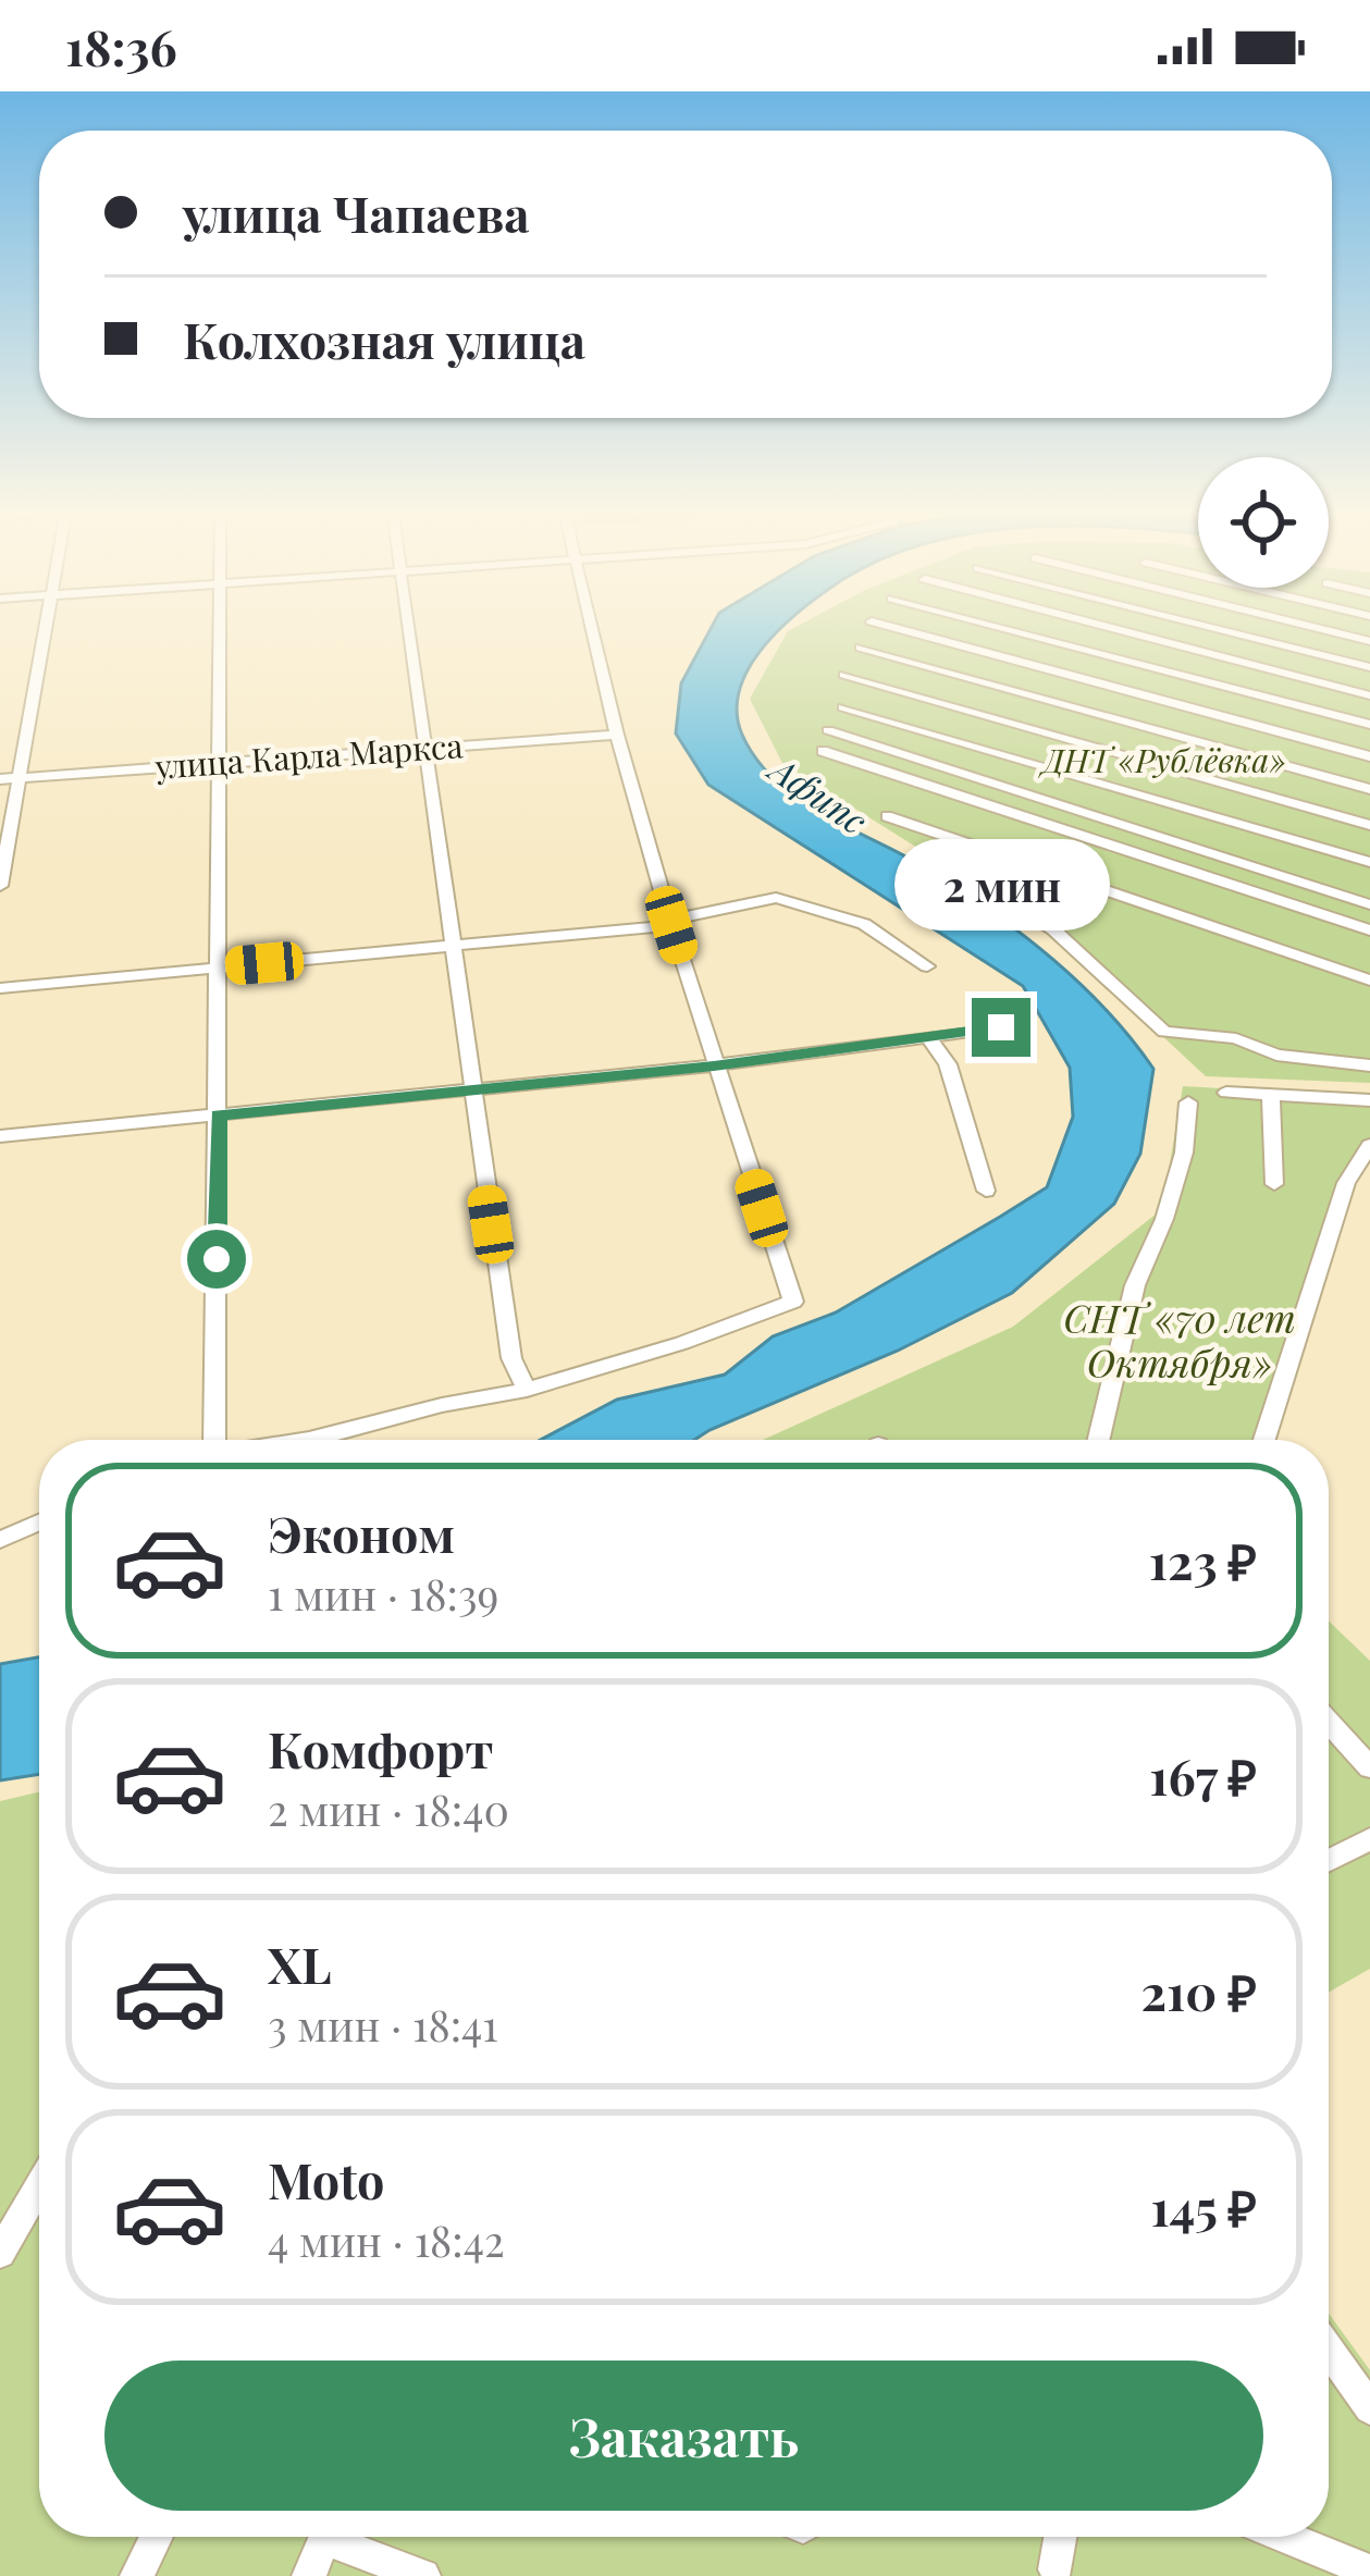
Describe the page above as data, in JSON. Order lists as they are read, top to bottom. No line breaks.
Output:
{"streets":{"street":["улица Карла Маркса"]},"water":["Афипс"],"parks":["ДНТ «Рублёвка»","СНТ «70 лет Октября»"],"page":{"status":"18:36","banner":["улица Чапаева","Колхозная улица"],"bubble":"2 мин","list":[{"name":"Эконом","note":"1 мин · 18:39","value":"123 ₽"},{"name":"Комфорт","note":"2 мин · 18:40","value":"167 ₽"},{"name":"XL","note":"3 мин · 18:41","value":"210 ₽"},{"name":"Moto","note":"4 мин · 18:42","value":"145 ₽"}],"buttons":"Заказать"}}
